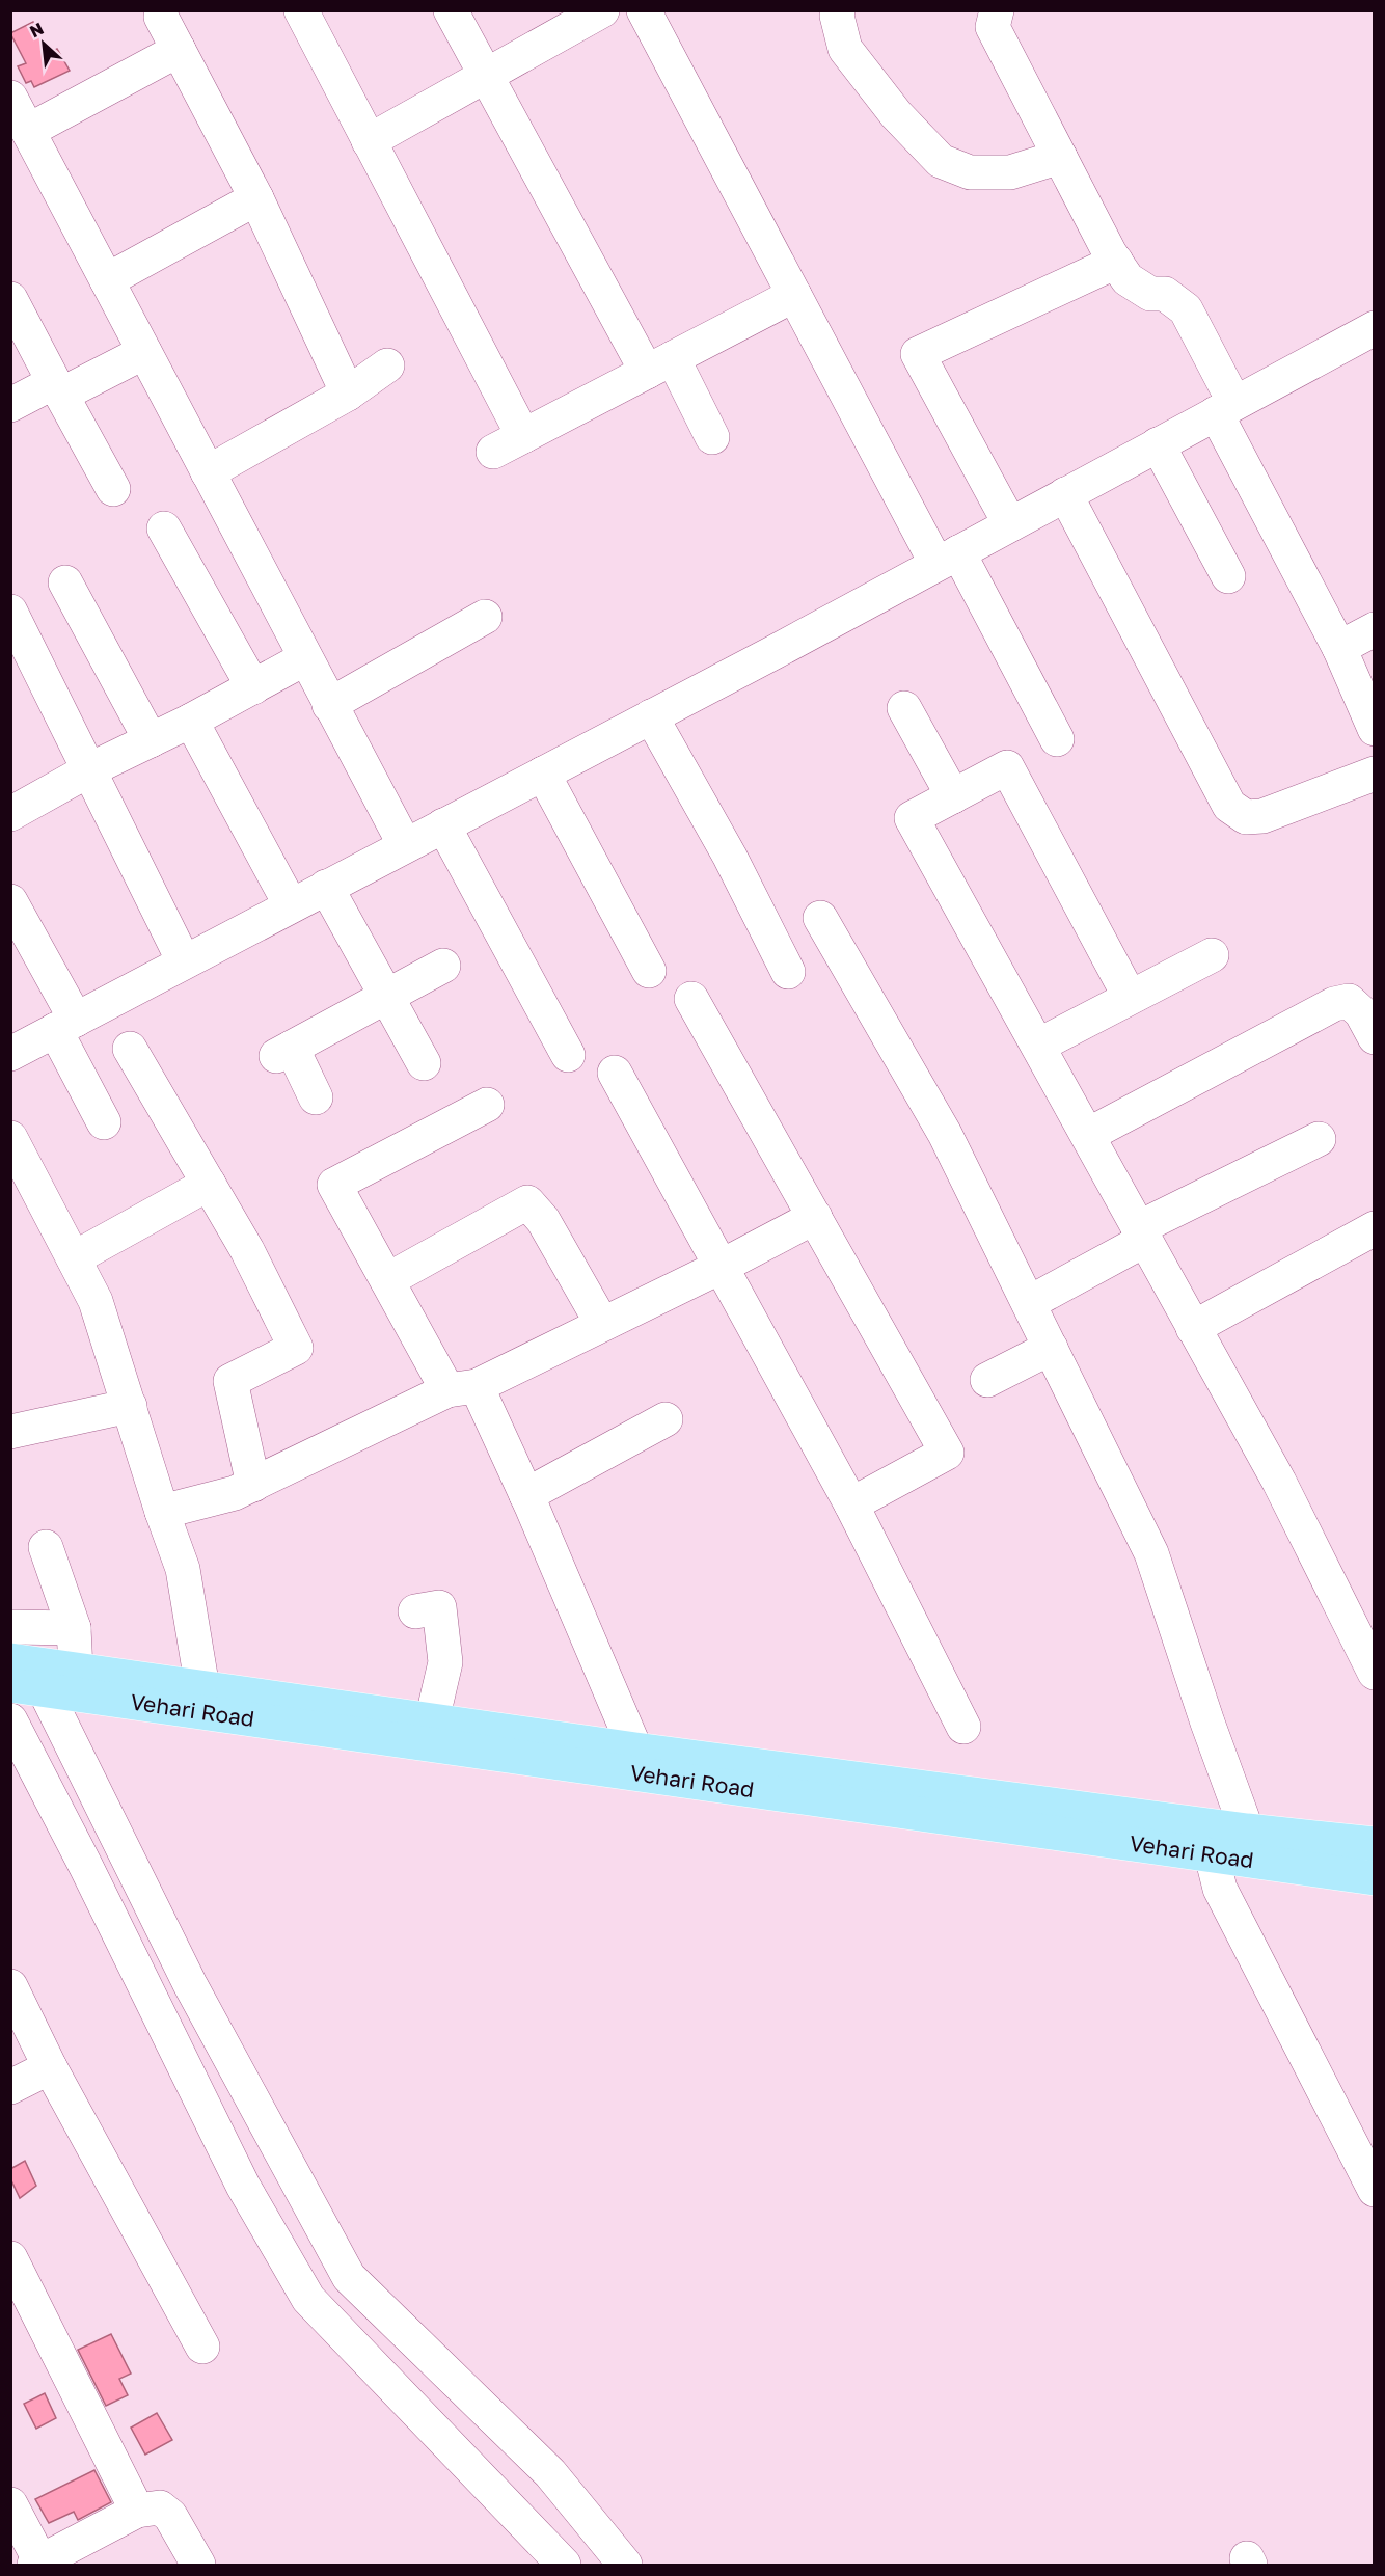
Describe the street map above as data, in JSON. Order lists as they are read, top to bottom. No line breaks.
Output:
{"streets":{"main road":["Vehari Road"]},"north":"top left"}
